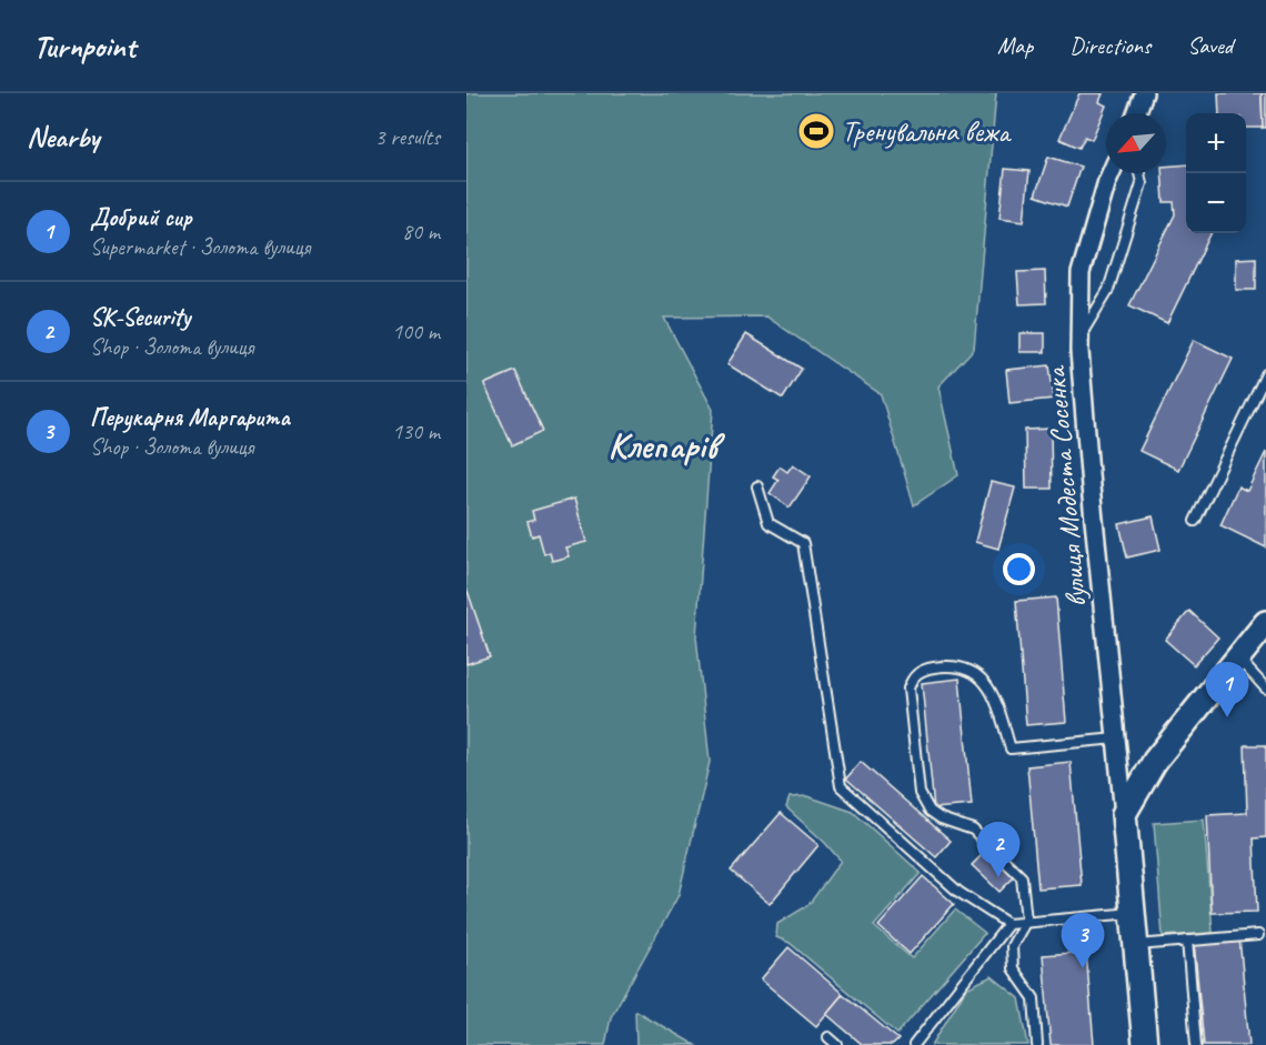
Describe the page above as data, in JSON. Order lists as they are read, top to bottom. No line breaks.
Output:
{"streets":{"street":["вулиця Модеста Сосенка"]},"districts":["Клепарів"],"places":{"sports":["Тренувальна вежа"]},"north":"bottom left","page":{"header":"Turnpoint","nav":["Map","Directions","Saved"],"heading":["Nearby","3 results"],"map_buttons":["+","−"],"list":[{"mark":"1","name":"Добрий сир","note":"Supermarket · Золота вулиця","value":"80 m"},{"mark":"2","name":"SK-Security","note":"Shop · Золота вулиця","value":"100 m"},{"mark":"3","name":"Перукарня Маргарита","note":"Shop · Золота вулиця","value":"130 m"}],"pins":["1","2","3"]}}
